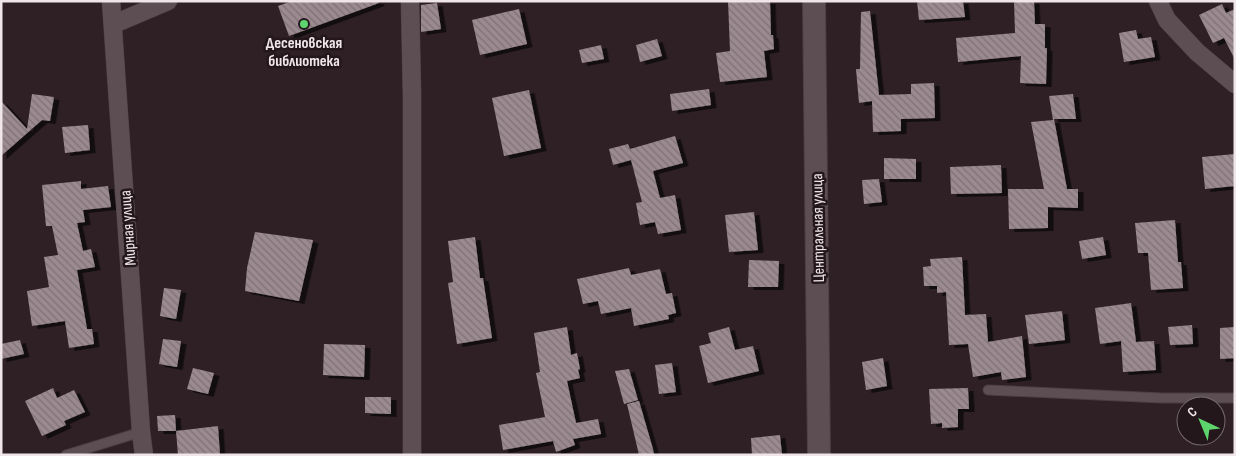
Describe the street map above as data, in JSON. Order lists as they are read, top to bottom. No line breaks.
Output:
{"streets":{"street":["Мирная улица","Центральная улица"]},"places":["Десеновская библиотека"],"north":"top left"}
